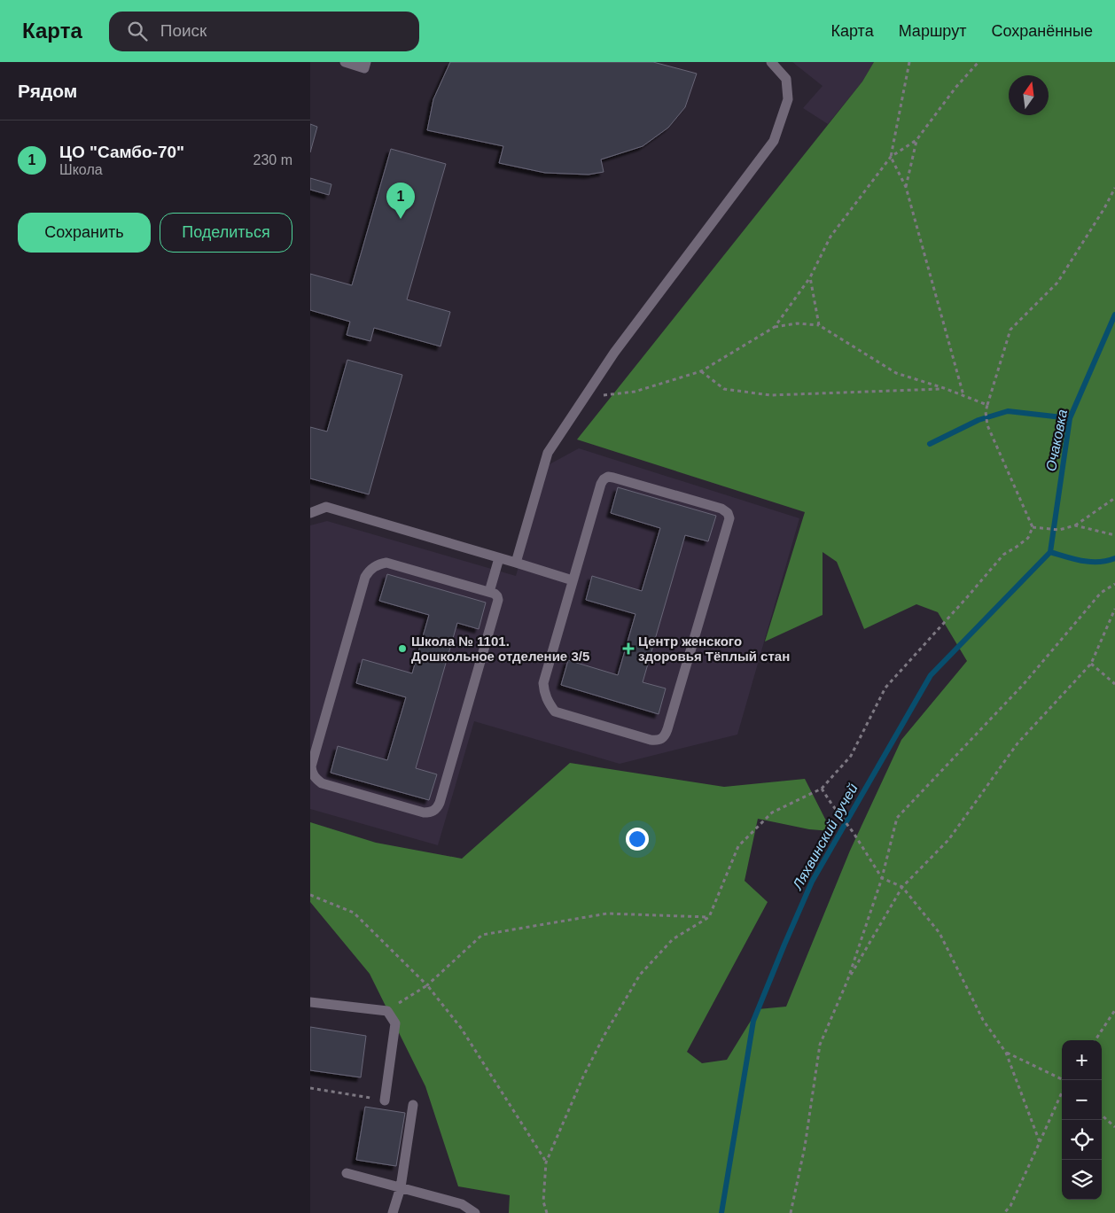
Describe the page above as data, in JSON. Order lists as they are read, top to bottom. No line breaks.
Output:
{"water":["Очаковка","Ляхвинский ручей"],"places":{"other":["Школа № 1101. Дошкольное отделение 3/5"],"health":["Центр женского здоровья Тёплый стан"]},"north":"top","page":{"header":"Карта","search":"Поиск","nav":["Карта","Маршрут","Сохранённые"],"heading":"Рядом","list":[{"mark":"1","name":"ЦО \"Самбо-70\"","note":"Школа","value":"230 m"}],"pins":"1","buttons":["Сохранить","Поделиться"],"map_buttons":["+","−"]}}
